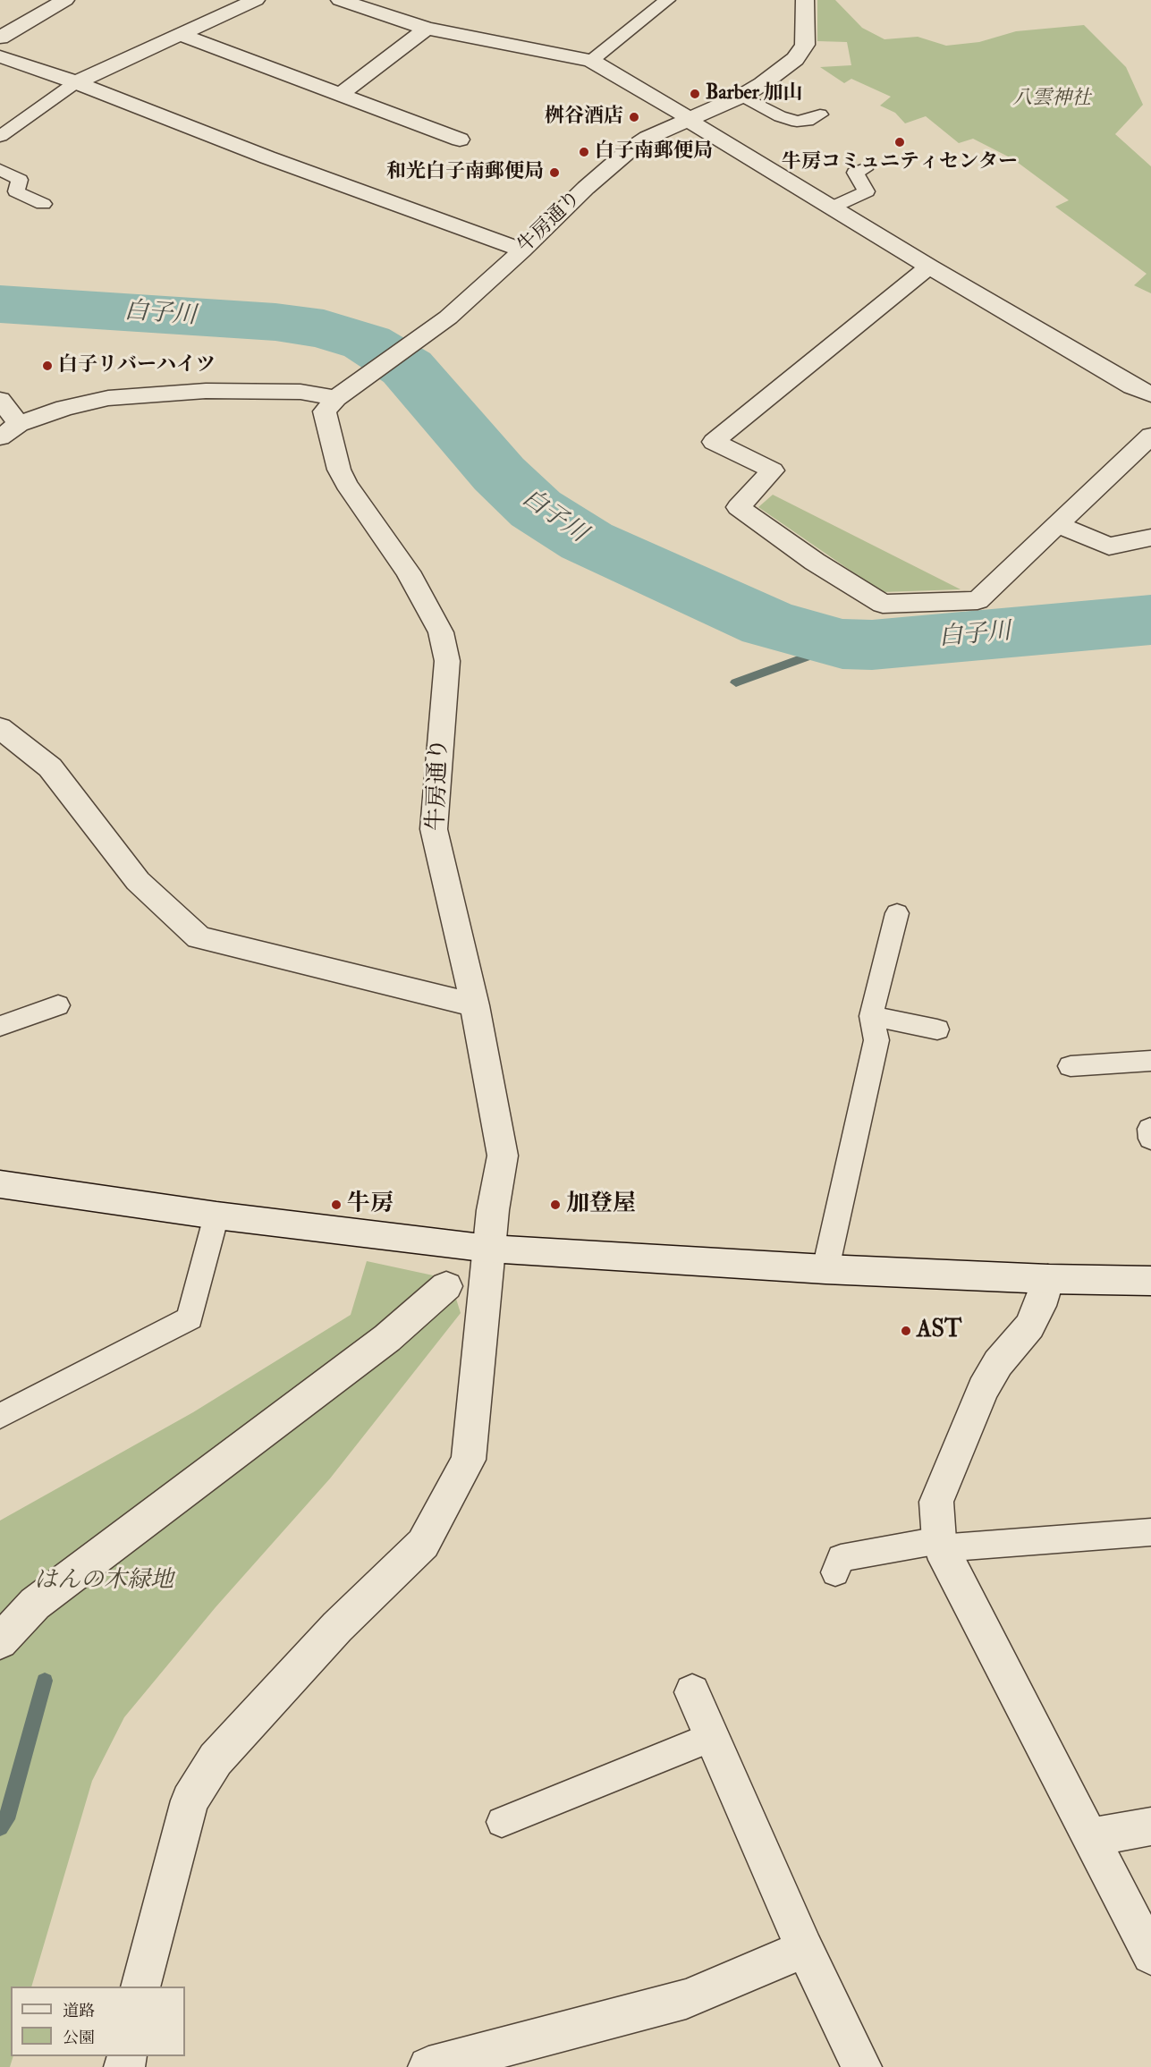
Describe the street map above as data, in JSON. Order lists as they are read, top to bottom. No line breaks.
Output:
{"streets":{"street":["牛房通り"]},"water":["白子川"],"parks":["八雲神社","はんの木緑地"],"places":["Barber 加山","桝谷酒店","牛房コミュニティセンター","白子南郵便局","和光白子南郵便局","白子リバーハイツ","牛房","加登屋","AST"],"legend":["道路","公園"]}
